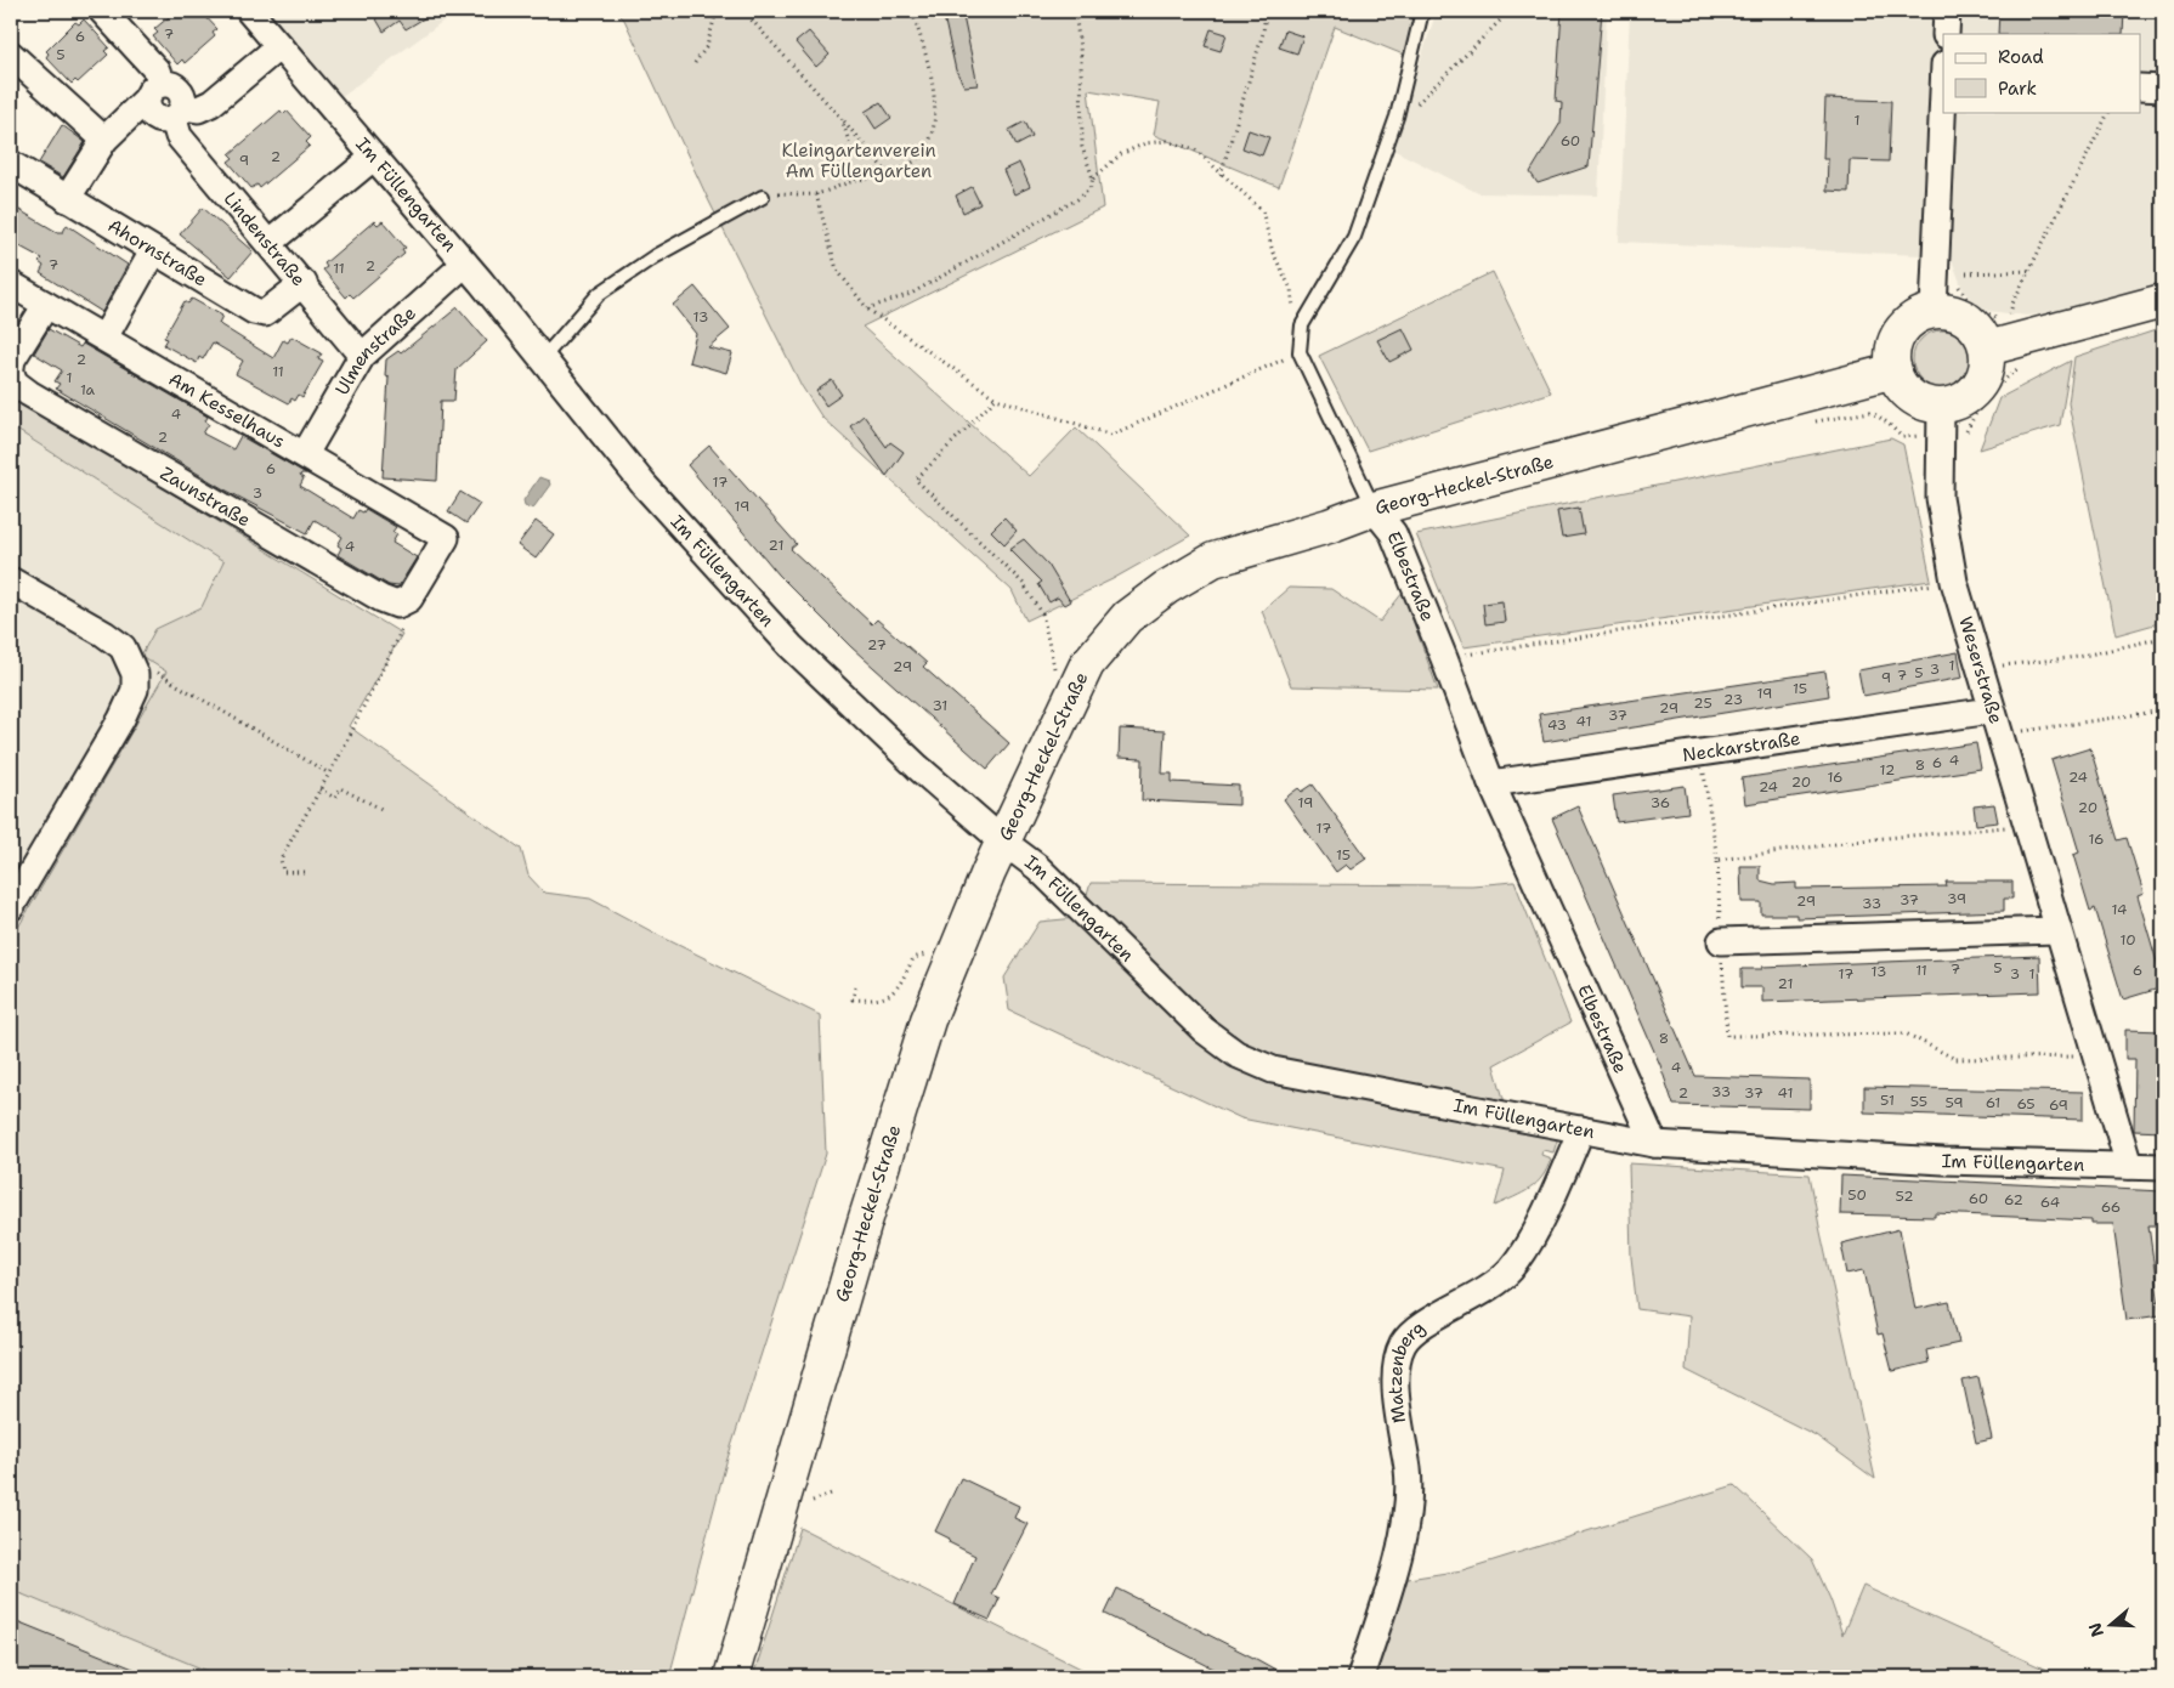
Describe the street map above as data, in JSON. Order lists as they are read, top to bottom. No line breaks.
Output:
{"streets":{"street":["Im Füllengarten","Lindenstraße","Ahornstraße","Ulmenstraße","Am Kesselhaus","Georg-Heckel-Straße","Zaunstraße","Elbestraße","Weserstraße","Neckarstraße","Matzenberg"]},"crossings":[["Im Füllengarten","Ulmenstraße"],["Im Füllengarten","Georg-Heckel-Straße"],["Im Füllengarten","Elbestraße"],["Im Füllengarten","Weserstraße"],["Im Füllengarten","Matzenberg"],["Lindenstraße","Ahornstraße"],["Lindenstraße","Ulmenstraße"],["Ulmenstraße","Am Kesselhaus"],["Am Kesselhaus","Zaunstraße"],["Georg-Heckel-Straße","Elbestraße"],["Georg-Heckel-Straße","Weserstraße"],["Elbestraße","Neckarstraße"],["Weserstraße","Neckarstraße"]],"parks":["Kleingartenverein Am Füllengarten"],"house_numbers":["7","6","5","1","60","2","9","7","2","11","13","2","11","1","1a","4","2","6","17","3","19","21","4","27","1","29","3","5","7","9","15","19","23","25","31","29","37","41","43","4","6","8","12","16","24","20","24","19","36","20","17","16","15","39","37","29","33","14","10","5","7","11","6","13","17","3","1","21","8","4","33","2","37","41","51","55","59","61","65","69","50","52","60","62","64","66"],"legend":["Road","Park"],"north":"left"}
